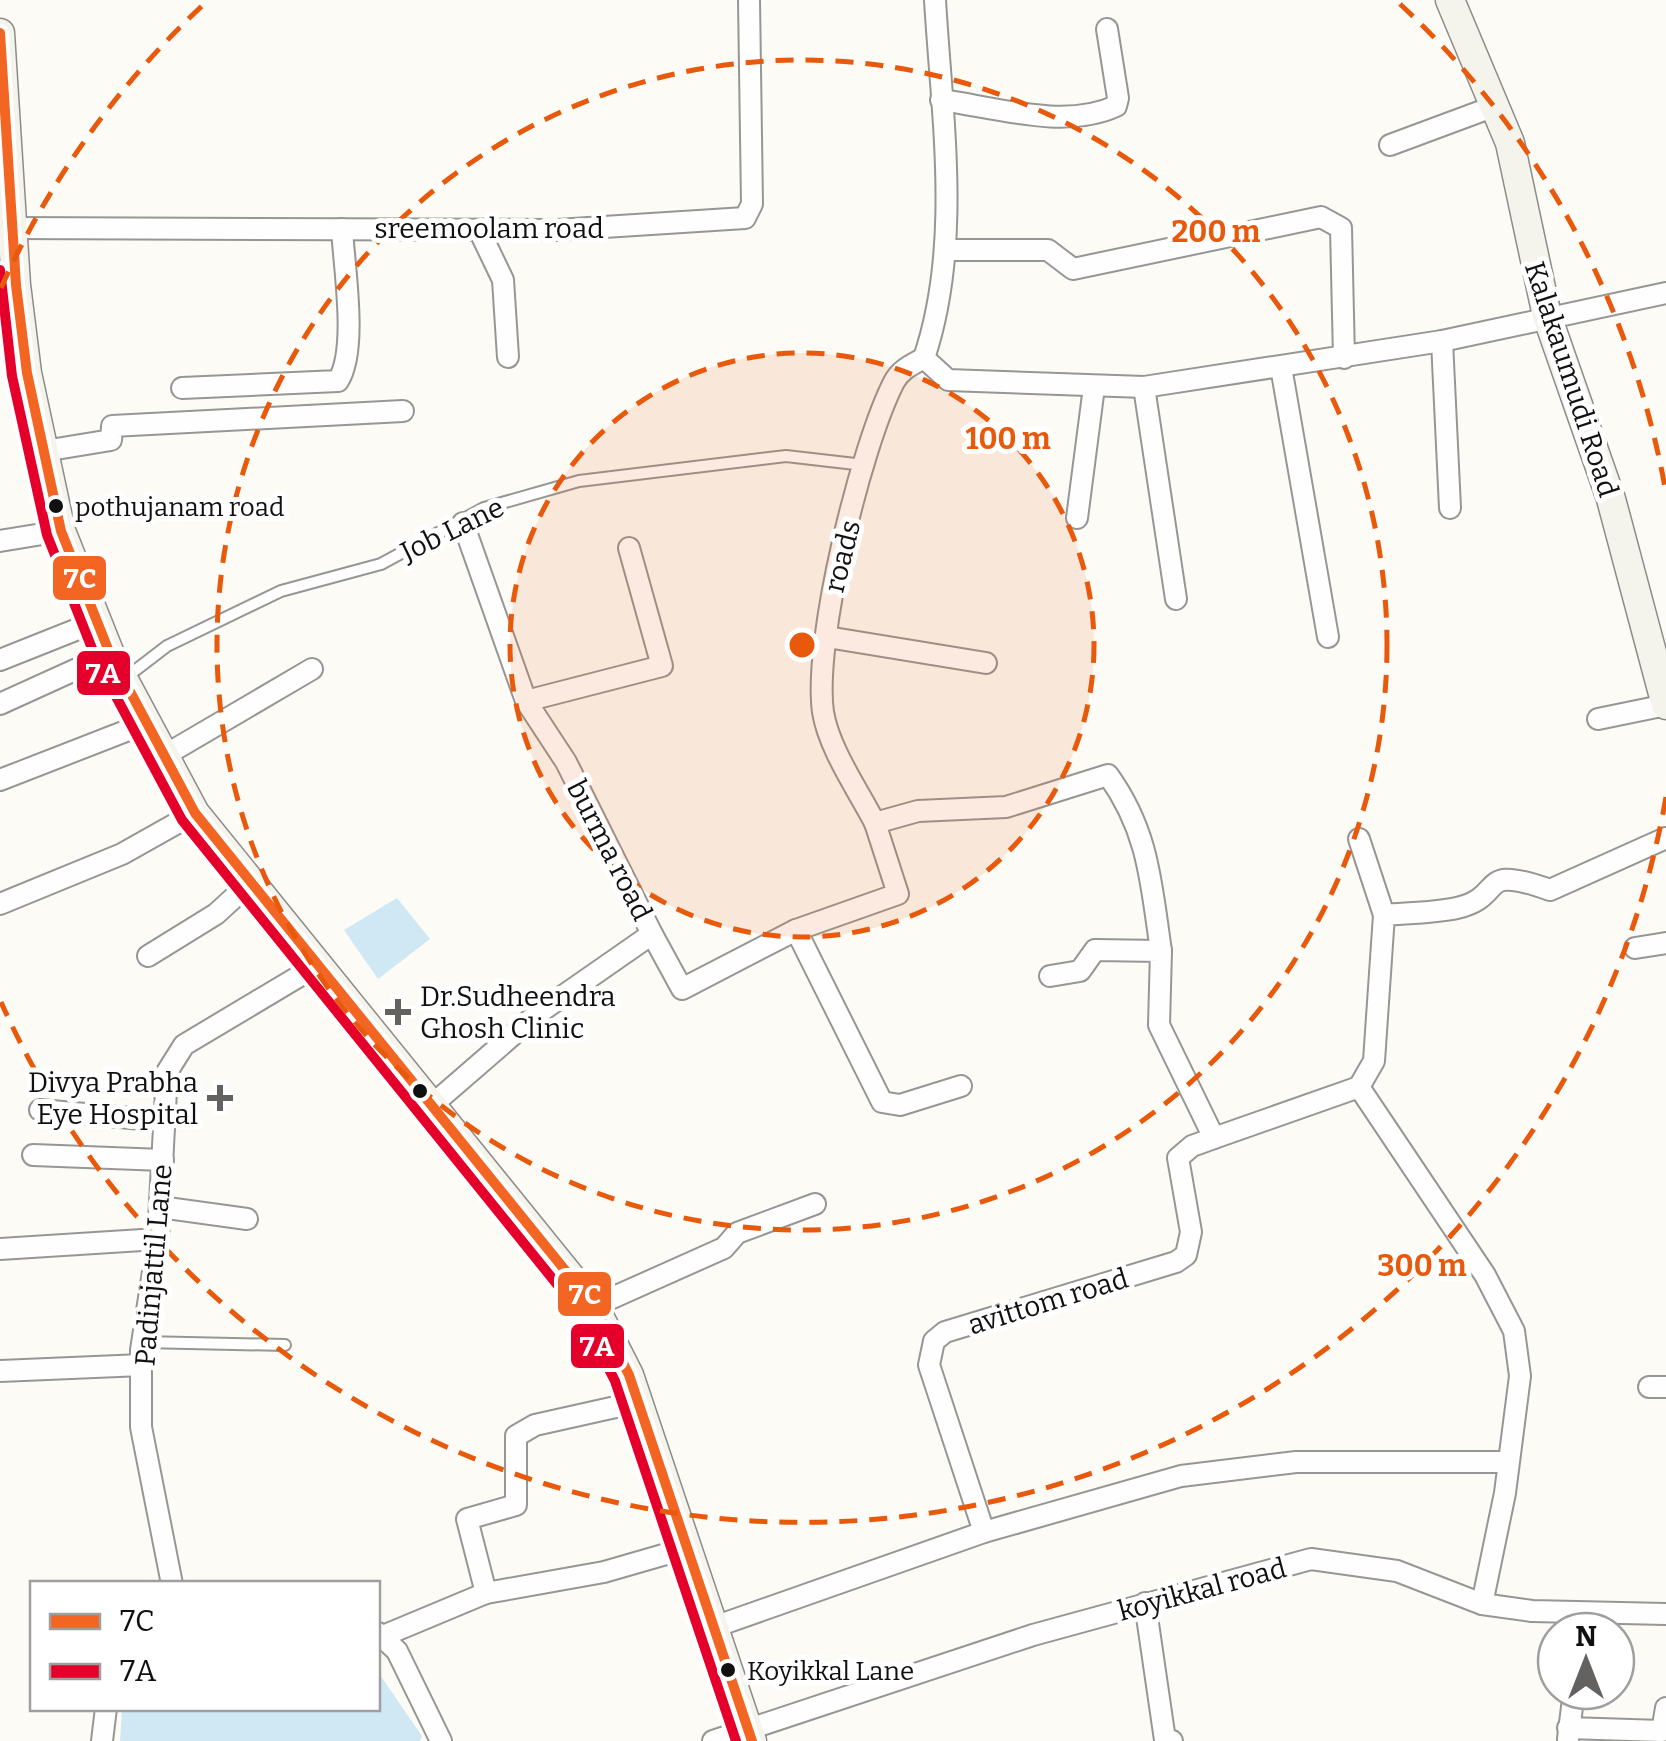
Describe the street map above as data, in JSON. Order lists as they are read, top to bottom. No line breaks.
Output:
{"streets":{"main road":["Kalakaumudi Road"],"street":["sreemoolam road","roads","burma road","Padinjattil Lane","avittom road","koyikkal road"],"lane":["Job Lane"]},"crossings":[["Job Lane","roads"],["Job Lane","burma road"]],"places":{"other":["pothujanam road","Koyikkal Lane"],"health":["Dr.Sudheendra Ghosh Clinic","Divya Prabha Eye Hospital"]},"lines":["transit line 7C","transit line 7A"],"legend":["7C","7A"],"north":"top","rings":["200 m","100 m","300 m"]}
